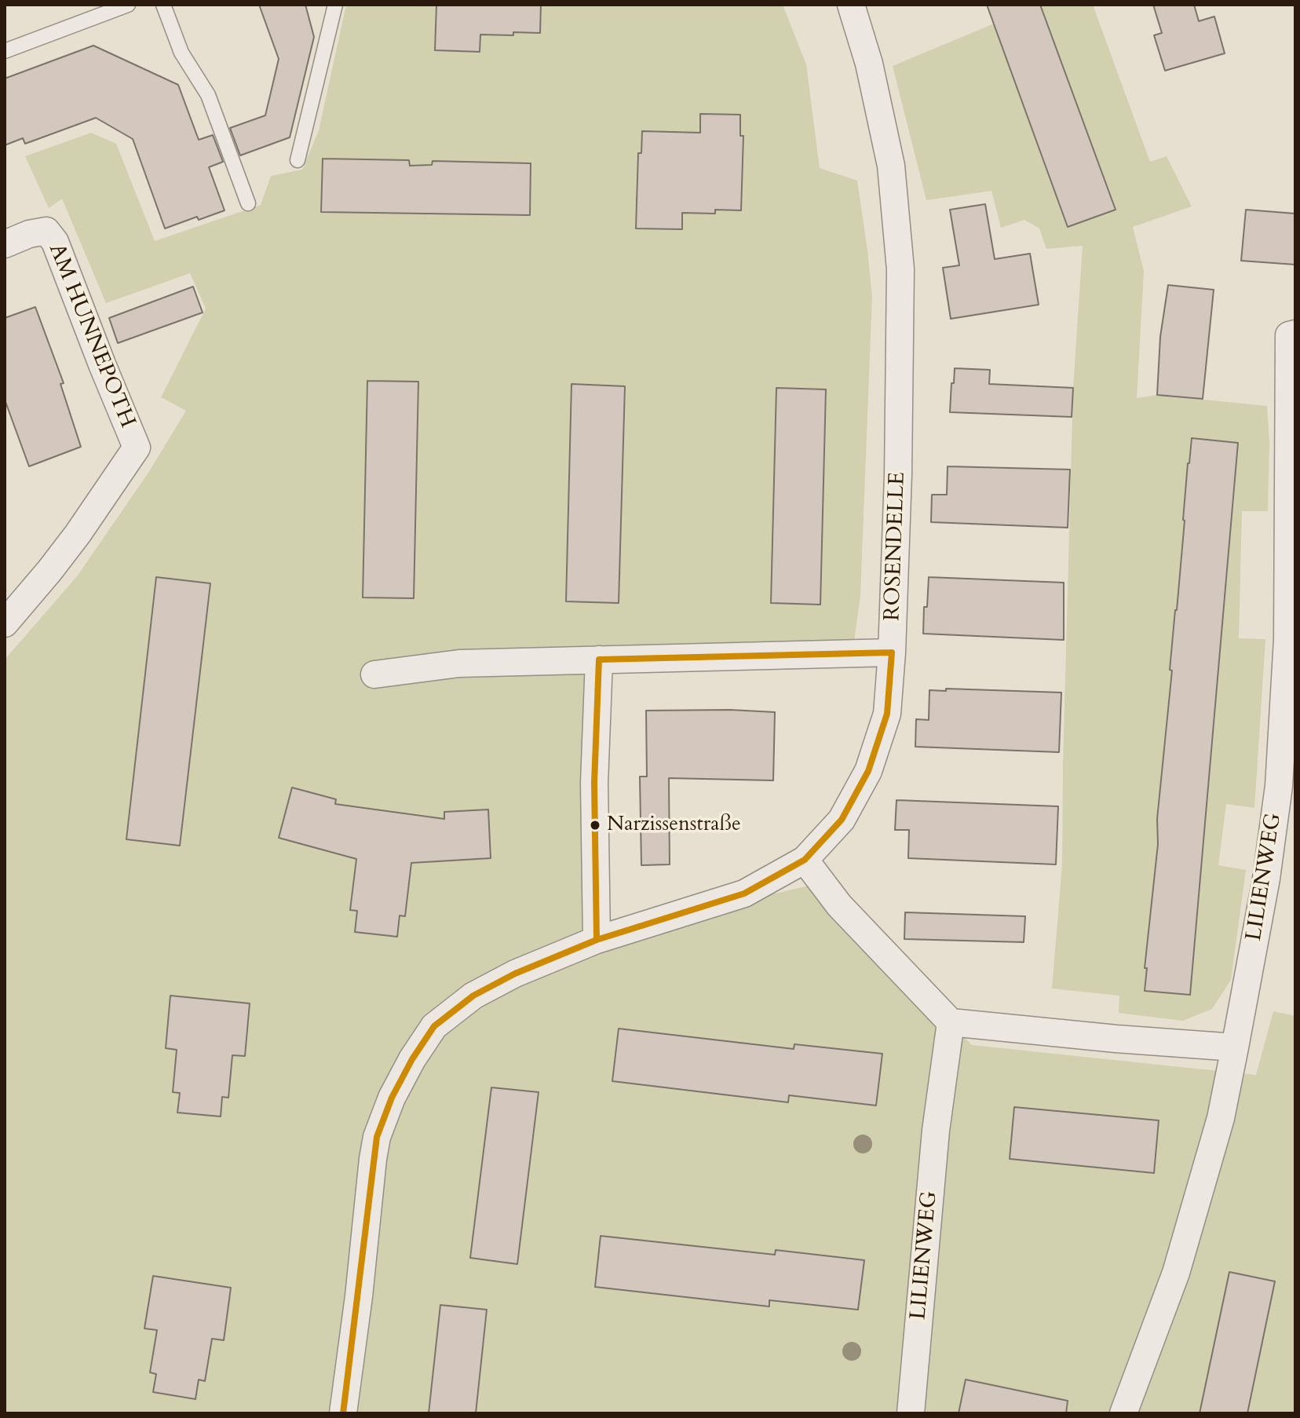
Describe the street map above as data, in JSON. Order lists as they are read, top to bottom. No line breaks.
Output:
{"streets":{"street":["AM HUNNEPOTH","ROSENDELLE","LILIENWEG"]},"places":["Narzissenstraße"]}
